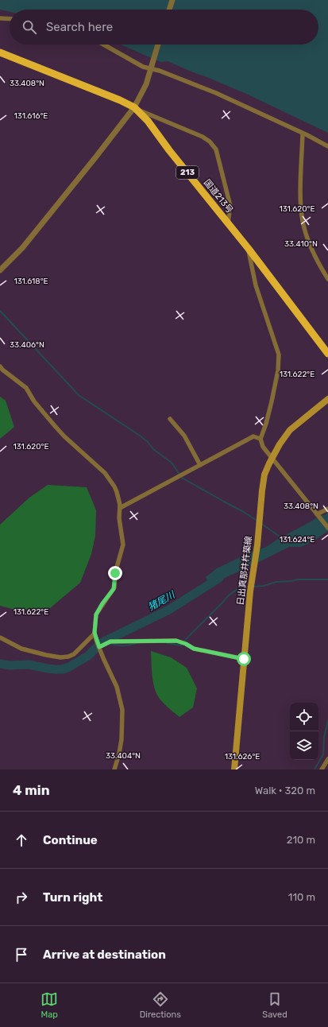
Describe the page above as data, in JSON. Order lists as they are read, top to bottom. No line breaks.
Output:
{"streets":{"highway":["213","国道213号"],"main road":["日出真那井杵築線"]},"water":["猪尾川"],"page":{"search":"Search here","heading":["4 min","Walk · 320 m"],"list":[["Continue","210 m"],["Turn right","110 m"],"Arrive at destination"],"nav":["Map","Directions","Saved"]},"coordinates":["33.408°N","131.616°E","131.620°E","33.410°N","131.618°E","33.406°N","131.622°E","131.624°E","33.404°N","131.626°E"]}
